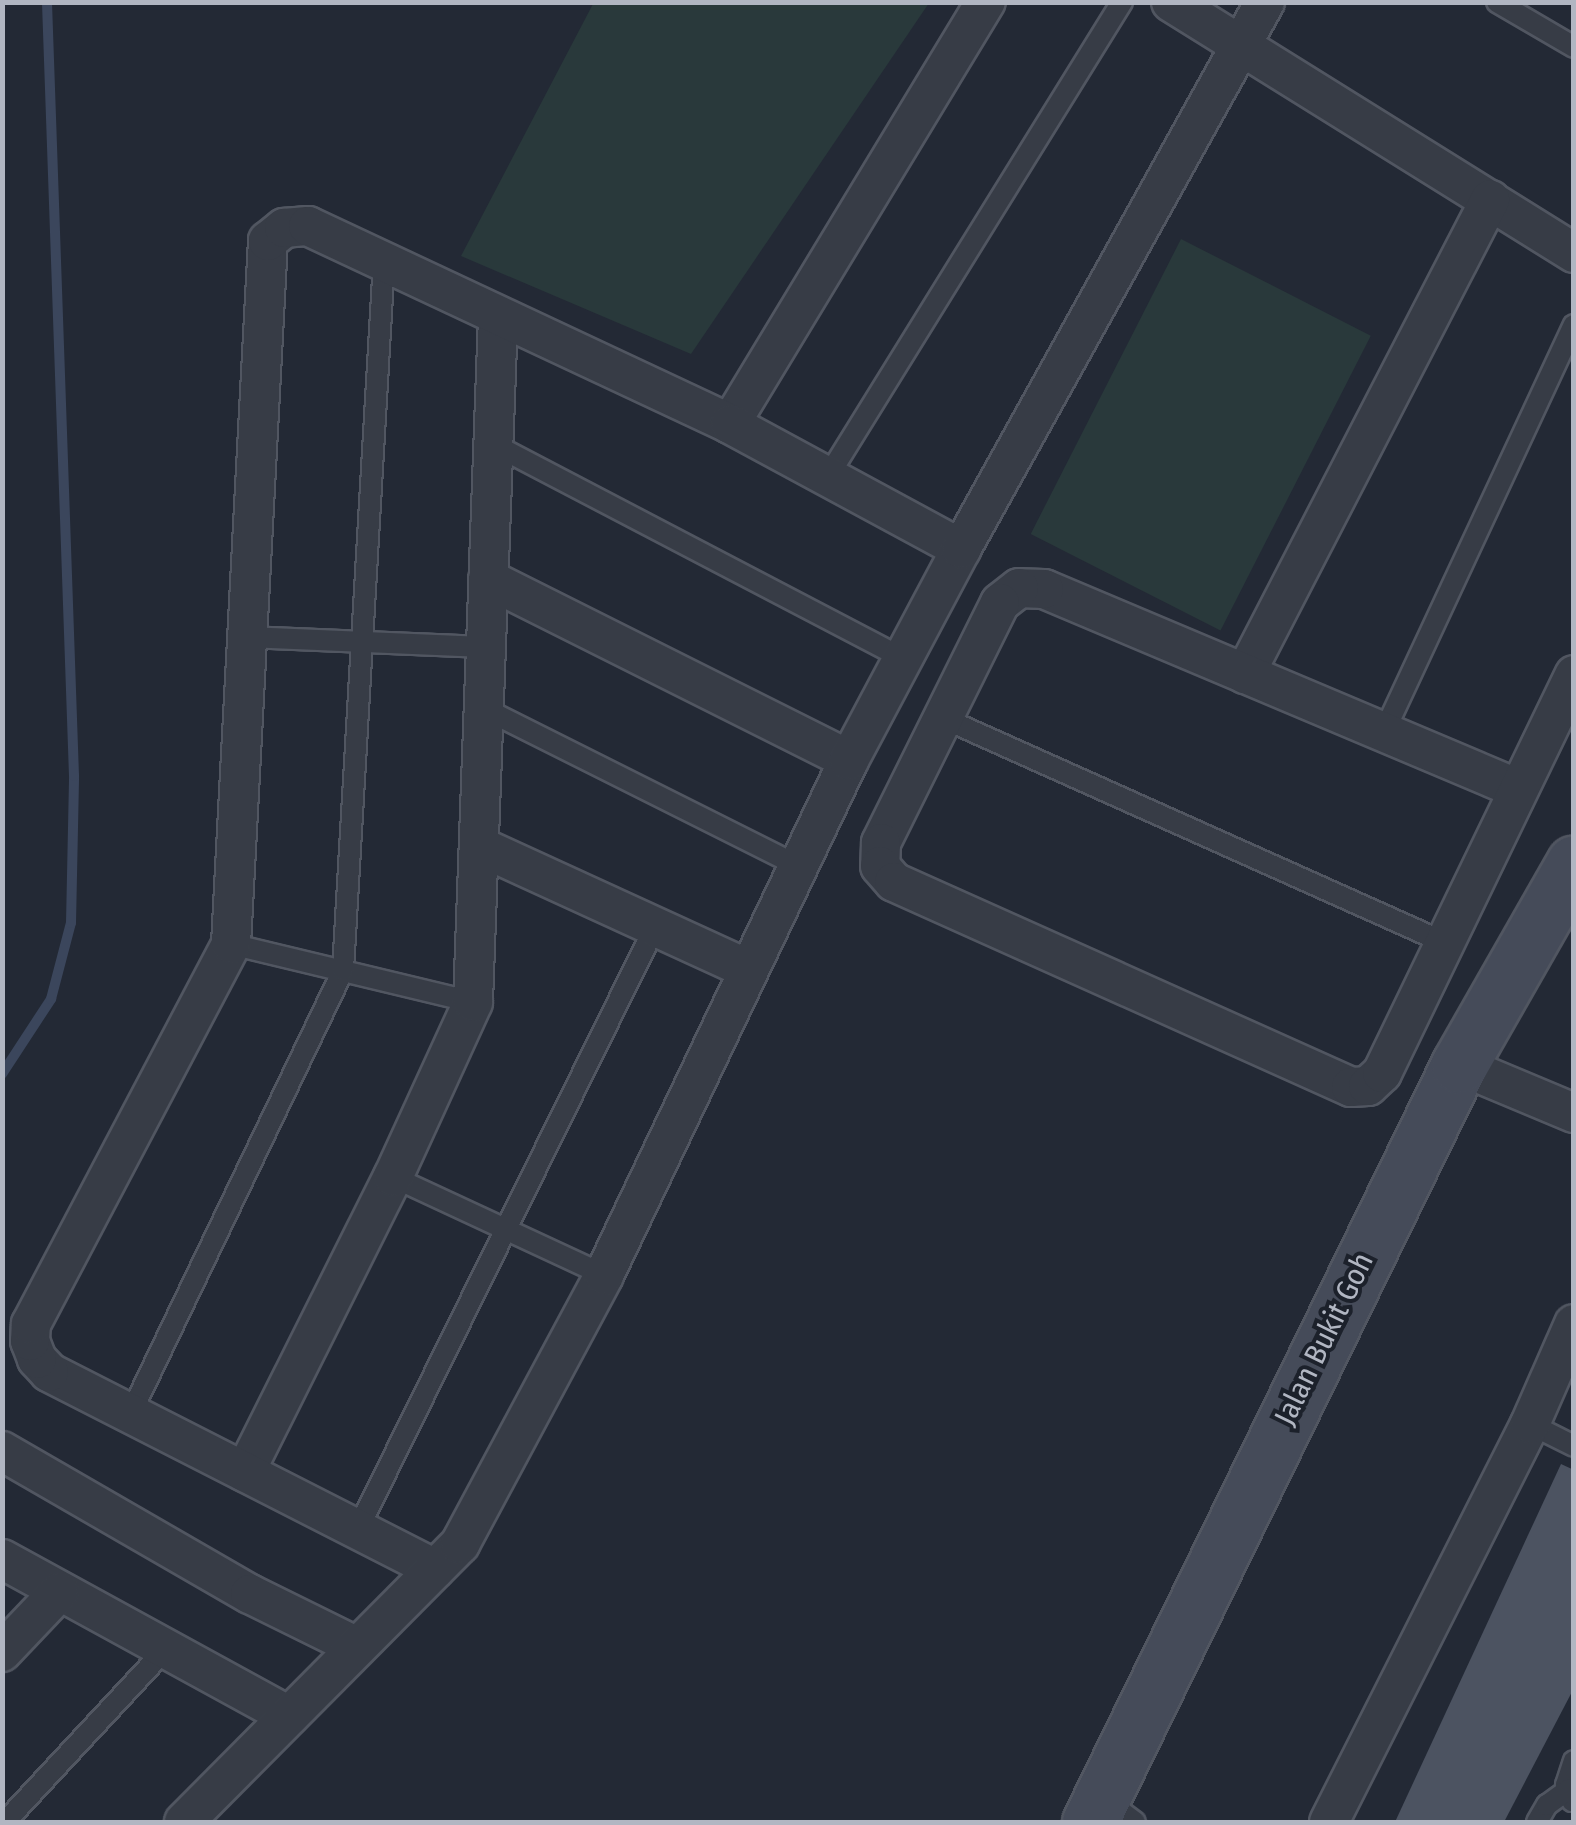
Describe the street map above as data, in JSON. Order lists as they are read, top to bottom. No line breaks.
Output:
{"streets":{"main road":["Jalan Bukit Goh"]}}
